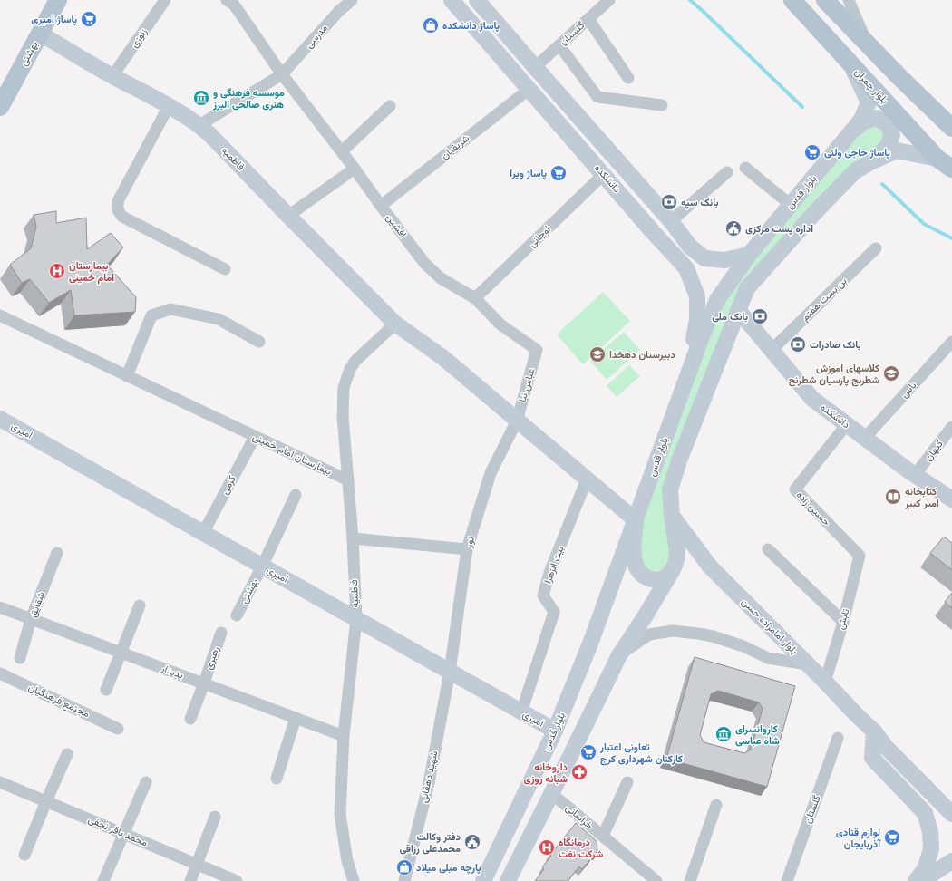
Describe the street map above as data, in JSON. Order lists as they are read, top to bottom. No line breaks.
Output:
{"streets":{"main road":["بهشتی","بلوار چمران","فاطمیه","دانشکده","بلوار قدس","امیری","بلوار امامزاده حسن"],"street":["گلستان","مدرسی","زنوزی","شریفیان","افشین","اوجانی","بن بست هفتم","عباس نیا","یاس","کیهان","بیمارستان امام خمینی","کرمی","حسین زاده","نور","بیت الزهرا","شقایق","تابش","رهبری","پدیدار","مجتمع فرهنگیان","شهید دهقانی","خراسانی","محمد باقر نجفی"]},"crossings":[["گلستان","دانشکده"],["مدرسی","فاطمیه"],["مدرسی","افشین"],["زنوزی","فاطمیه"],["بهشتی","فاطمیه"],["بهشتی","امیری"],["بلوار چمران","بلوار قدس"],["شریفیان","دانشکده"],["شریفیان","افشین"],["فاطمیه","بلوار قدس"],["فاطمیه","عباس نیا"],["فاطمیه","امیری"],["فاطمیه","بیمارستان امام خمینی"],["فاطمیه","نور"],["فاطمیه","بیت الزهرا"],["فاطمیه","پدیدار"],["دانشکده","بلوار قدس"],["دانشکده","اوجانی"],["دانشکده","بن بست هفتم"],["دانشکده","یاس"],["دانشکده","کیهان"],["دانشکده","حسین زاده"],["بلوار قدس","امیری"],["بلوار قدس","بلوار امامزاده حسن"],["بلوار قدس","خراسانی"],["افشین","اوجانی"],["افشین","عباس نیا"],["عباس نیا","نور"],["امیری","کرمی"],["امیری","نور"],["امیری","بیت الزهرا"],["امیری","شهید دهقانی"],["بیمارستان امام خمینی","کرمی"],["حسین زاده","تابش"],["نور","شهید دهقانی"],["شقایق","پدیدار"],["تابش","بلوار امامزاده حسن"],["رهبری","پدیدار"]],"places":{"supermarket":["پاساژ امیری","پاساژ حاجی ولئی","پاساژ ویرا","تعاونی اعتبار کارکنان شهرداری کرج","لوازم قنادی آذربایجان"],"shop":["پاساژ دانشکده","پارچه مبلی میلاد"],"museum":["موسسه فرهنگی و هنری صالحی البرز","کاروانسرای شاه عباسی"],"bank":["بانک سپه","بانک ملی","بانک صادرات"],"public building":["اداره پست مرکزی","دفتر وکالت محمدعلی رزاقی"],"hospital":["بیمارستان امام خمینی","درمانگاه شرکت نفت"],"school or university":["دبیرستان دهخدا","کلاسهای اموزش شطرنج پارسیان شطرنج"],"library":["کتابخانه امیر کبیر"],"pharmacy":["داروخانه شبانه روزی"]}}
